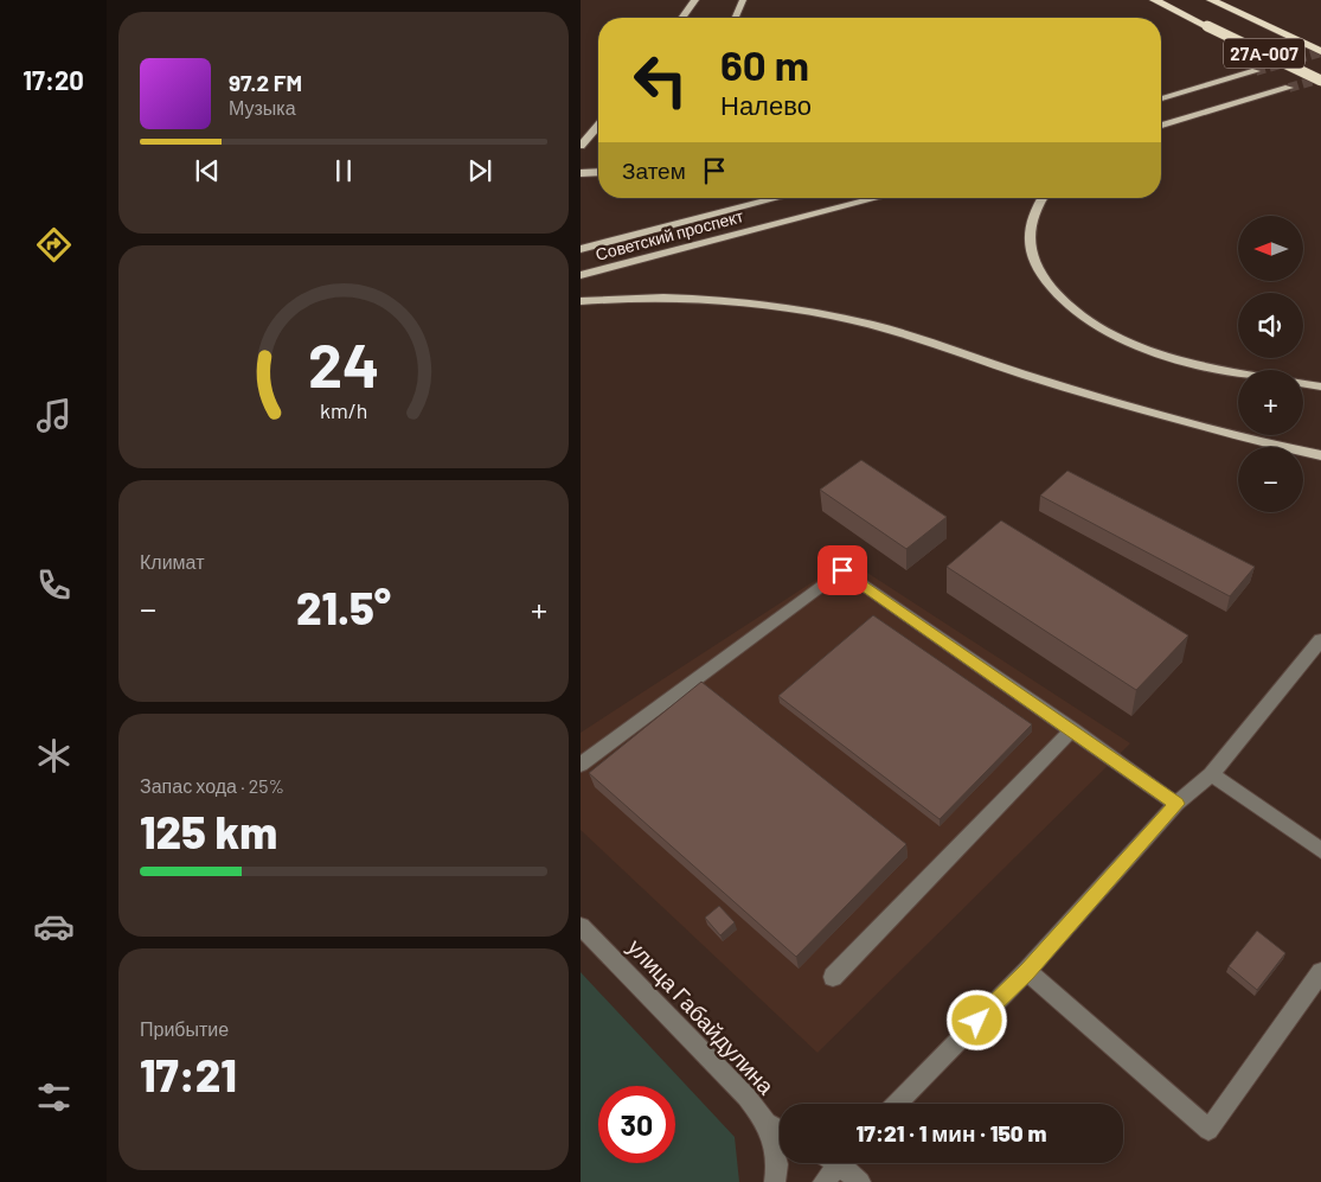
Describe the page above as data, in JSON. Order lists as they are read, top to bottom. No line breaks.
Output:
{"streets":{"highway":["27А-007"],"main road":["Советский проспект"],"street":["улица Габайдулина"]},"north":"left","page":{"tabs":"17:20","turn":["60 m","Налево"],"song":["97.2 FM","Музыка"],"then":"Затем","map_buttons":["+","−"],"tile":["Климат",["Запас хода · 25%","125 km"],["Прибытие","17:21"]],"heat":["−","21.5°","+"],"limit":"30","trip":"17:21 · 1 мин · 150 m","gauge":["24","km/h"]}}
